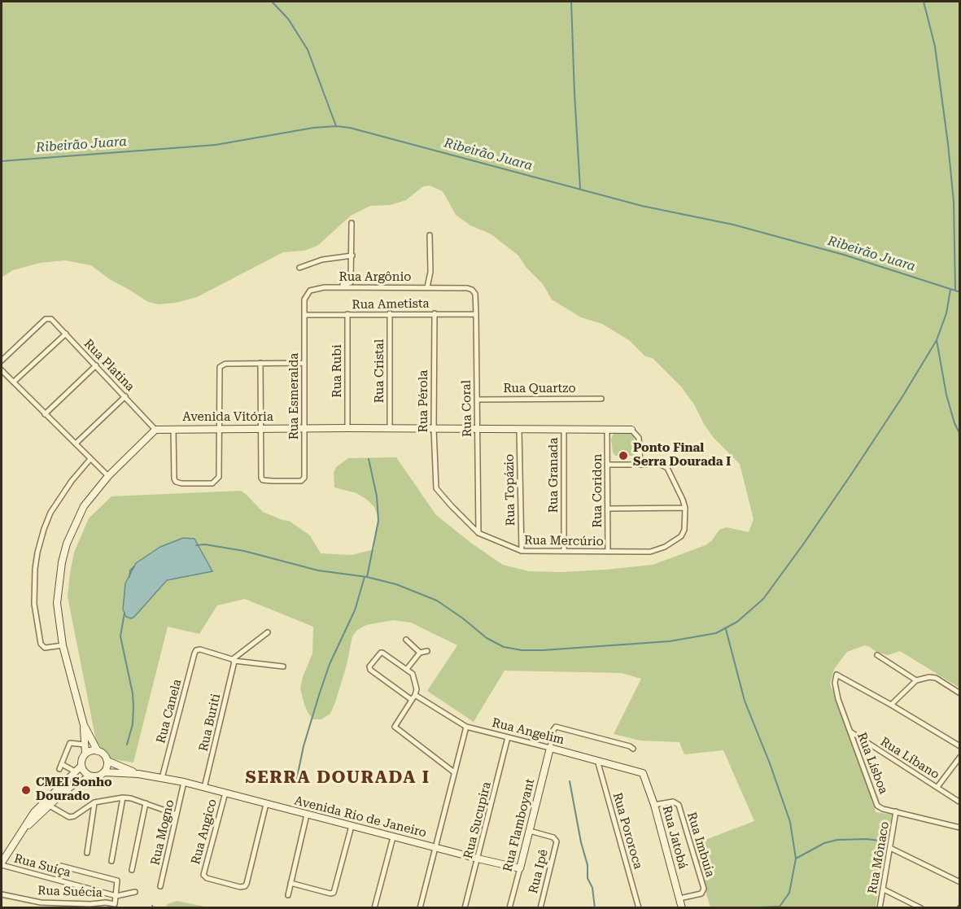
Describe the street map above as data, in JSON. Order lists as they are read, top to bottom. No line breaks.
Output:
{"streets":{"street":["Rua Argônio","Rua Ametista","Rua Platina","Rua Rubi","Rua Cristal","Rua Quartzo","Rua Esmeralda","Rua Pérola","Rua Coral","Avenida Vitória","Rua Granada","Rua Topázio","Rua Coridon","Rua Mercúrio","Rua Canela","Rua Buriti","Rua Angelim","Rua Líbano","Rua Lísboa","Avenida Rio de Janeiro","Rua Sucupira","Rua Flamboyant","Rua Pororoca","Rua Angico","Rua Mogno","Rua Jatobá","Rua Imbuia","Rua Mônaco","Rua Suíça","Rua Ipê","Rua Suécia"]},"crossings":[["Rua Argônio","Rua Ametista"],["Rua Argônio","Rua Esmeralda"],["Rua Argônio","Rua Coral"],["Rua Ametista","Rua Rubi"],["Rua Ametista","Rua Cristal"],["Rua Ametista","Rua Esmeralda"],["Rua Ametista","Rua Pérola"],["Rua Ametista","Rua Coral"],["Rua Platina","Avenida Vitória"],["Rua Rubi","Avenida Vitória"],["Rua Cristal","Avenida Vitória"],["Rua Quartzo","Rua Coral"],["Rua Esmeralda","Avenida Vitória"],["Rua Pérola","Avenida Vitória"],["Rua Pérola","Rua Mercúrio"],["Rua Coral","Avenida Vitória"],["Rua Coral","Rua Mercúrio"],["Avenida Vitória","Rua Granada"],["Avenida Vitória","Rua Topázio"],["Avenida Vitória","Rua Coridon"],["Rua Granada","Rua Mercúrio"],["Rua Topázio","Rua Mercúrio"],["Rua Coridon","Rua Mercúrio"],["Rua Canela","Rua Buriti"],["Rua Canela","Avenida Rio de Janeiro"],["Rua Buriti","Avenida Rio de Janeiro"],["Rua Angelim","Rua Sucupira"],["Rua Angelim","Rua Flamboyant"],["Rua Angelim","Rua Pororoca"],["Rua Angelim","Rua Jatobá"],["Rua Líbano","Rua Lísboa"],["Rua Lísboa","Rua Mônaco"],["Avenida Rio de Janeiro","Rua Sucupira"],["Avenida Rio de Janeiro","Rua Flamboyant"],["Avenida Rio de Janeiro","Rua Angico"],["Avenida Rio de Janeiro","Rua Mogno"],["Rua Flamboyant","Rua Ipê"],["Rua Jatobá","Rua Imbuia"],["Rua Suíça","Rua Suécia"]],"districts":["SERRA DOURADA I"],"water":["Ribeirão Juara"],"places":["Ponto Final Serra Dourada I","CMEI Sonho Dourado"]}
